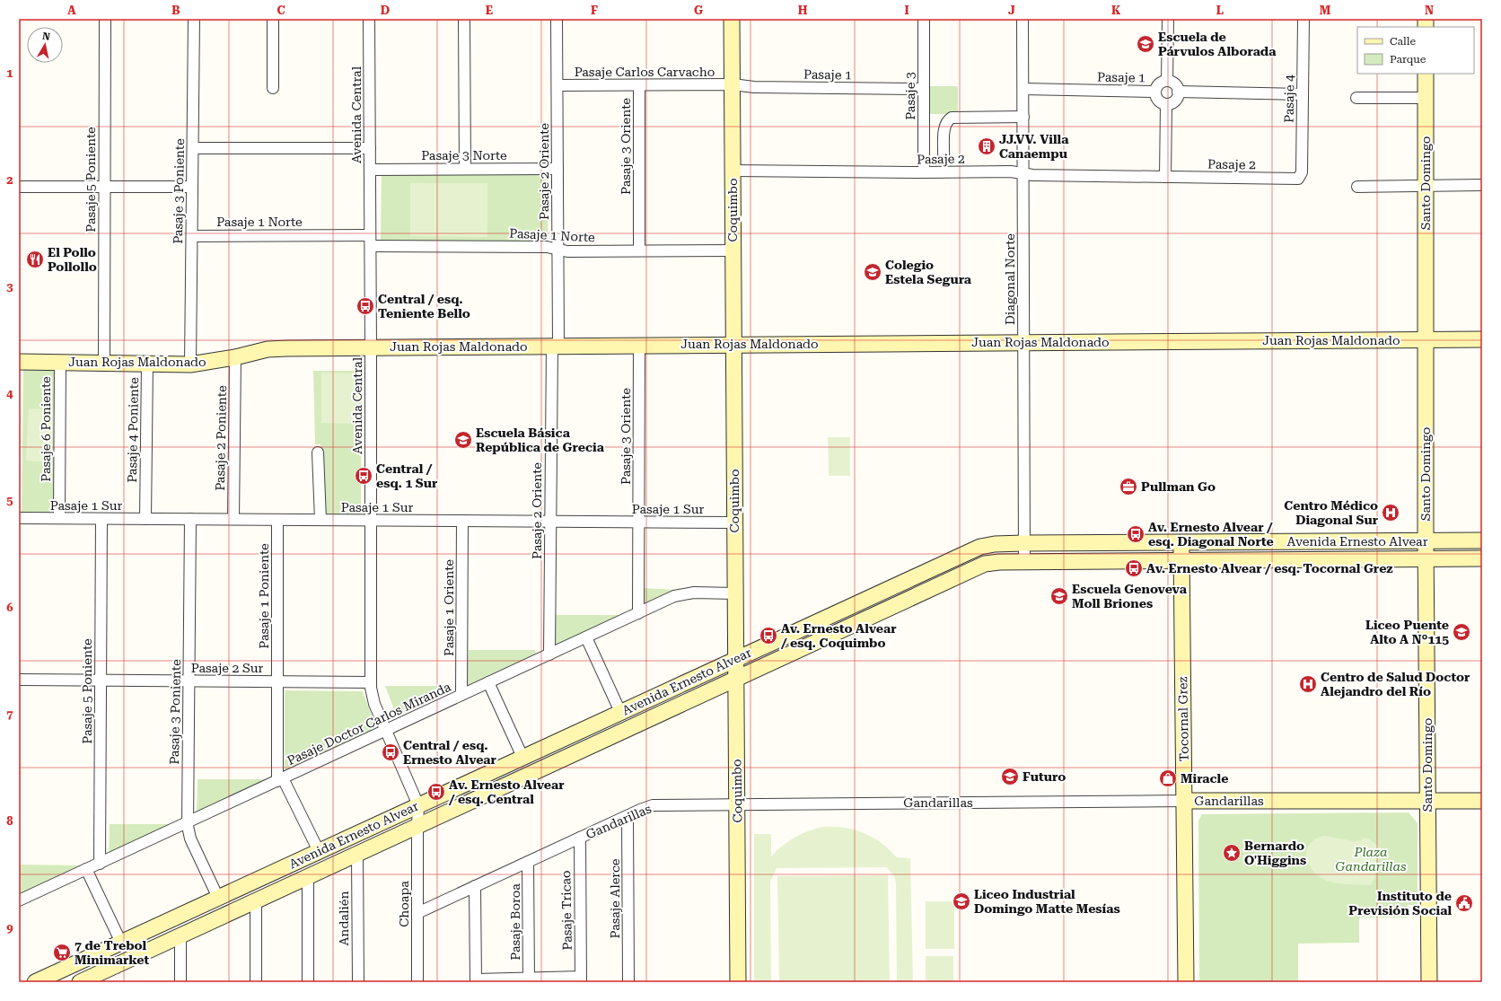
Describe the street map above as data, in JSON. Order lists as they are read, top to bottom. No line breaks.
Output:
{"streets":{"street":["Pasaje Carlos Carvacho","Pasaje 1","Pasaje 3","Pasaje 4","Avenida Central","Pasaje 3 Oriente","Pasaje 3 Norte","Pasaje 2","Pasaje 2 Oriente","Pasaje 5 Poniente","Santo Domingo","Pasaje 3 Poniente","Coquimbo","Pasaje 1 Norte","Diagonal Norte","Juan Rojas Maldonado","Pasaje 6 Poniente","Pasaje 4 Poniente","Pasaje 2 Poniente","Pasaje 1 Sur","Avenida Ernesto Alvear","Pasaje 1 Poniente","Pasaje 1 Oriente","Pasaje 2 Sur","Tocornal Grez","Pasaje Doctor Carlos Miranda","Gandarillas","Pasaje Alerce","Choapa","Pasaje Tricao","Andalién","Pasaje Boroa"]},"crossings":[["Pasaje Carlos Carvacho","Pasaje 1"],["Pasaje Carlos Carvacho","Pasaje 3 Oriente"],["Pasaje Carlos Carvacho","Pasaje 2 Oriente"],["Pasaje Carlos Carvacho","Coquimbo"],["Pasaje 1","Pasaje 3"],["Pasaje 1","Coquimbo"],["Pasaje 1","Diagonal Norte"],["Pasaje 3","Pasaje 2"],["Pasaje 4","Pasaje 2"],["Avenida Central","Pasaje 3 Norte"],["Avenida Central","Pasaje 1 Norte"],["Avenida Central","Juan Rojas Maldonado"],["Avenida Central","Pasaje 1 Sur"],["Avenida Central","Avenida Ernesto Alvear"],["Avenida Central","Pasaje 2 Sur"],["Avenida Central","Pasaje Doctor Carlos Miranda"],["Avenida Central","Choapa"],["Pasaje 3 Oriente","Pasaje 1 Norte"],["Pasaje 3 Oriente","Juan Rojas Maldonado"],["Pasaje 3 Oriente","Pasaje 1 Sur"],["Pasaje 3 Oriente","Pasaje Doctor Carlos Miranda"],["Pasaje 3 Norte","Pasaje 2 Oriente"],["Pasaje 2","Coquimbo"],["Pasaje 2","Diagonal Norte"],["Pasaje 2 Oriente","Pasaje 1 Norte"],["Pasaje 2 Oriente","Juan Rojas Maldonado"],["Pasaje 2 Oriente","Pasaje 1 Sur"],["Pasaje 2 Oriente","Pasaje Doctor Carlos Miranda"],["Pasaje 5 Poniente","Juan Rojas Maldonado"],["Pasaje 5 Poniente","Pasaje 1 Sur"],["Pasaje 5 Poniente","Pasaje 2 Sur"],["Pasaje 5 Poniente","Pasaje Doctor Carlos Miranda"],["Santo Domingo","Juan Rojas Maldonado"],["Santo Domingo","Avenida Ernesto Alvear"],["Santo Domingo","Gandarillas"],["Pasaje 3 Poniente","Pasaje 1 Norte"],["Pasaje 3 Poniente","Juan Rojas Maldonado"],["Pasaje 3 Poniente","Pasaje 1 Sur"],["Pasaje 3 Poniente","Avenida Ernesto Alvear"],["Pasaje 3 Poniente","Pasaje 2 Sur"],["Pasaje 3 Poniente","Pasaje Doctor Carlos Miranda"],["Coquimbo","Pasaje 1 Norte"],["Coquimbo","Juan Rojas Maldonado"],["Coquimbo","Pasaje 1 Sur"],["Coquimbo","Avenida Ernesto Alvear"],["Coquimbo","Pasaje Doctor Carlos Miranda"],["Coquimbo","Gandarillas"],["Diagonal Norte","Juan Rojas Maldonado"],["Diagonal Norte","Avenida Ernesto Alvear"],["Juan Rojas Maldonado","Pasaje 6 Poniente"],["Juan Rojas Maldonado","Pasaje 4 Poniente"],["Juan Rojas Maldonado","Pasaje 2 Poniente"],["Pasaje 6 Poniente","Pasaje 1 Sur"],["Pasaje 4 Poniente","Pasaje 1 Sur"],["Pasaje 2 Poniente","Pasaje 1 Sur"],["Pasaje 1 Sur","Pasaje 1 Poniente"],["Pasaje 1 Sur","Pasaje 1 Oriente"],["Avenida Ernesto Alvear","Pasaje 1 Poniente"],["Avenida Ernesto Alvear","Tocornal Grez"],["Avenida Ernesto Alvear","Choapa"],["Avenida Ernesto Alvear","Andalién"],["Pasaje 1 Poniente","Pasaje 2 Sur"],["Pasaje 1 Poniente","Pasaje Doctor Carlos Miranda"],["Pasaje 1 Oriente","Pasaje Doctor Carlos Miranda"],["Tocornal Grez","Gandarillas"],["Gandarillas","Pasaje Alerce"],["Gandarillas","Choapa"],["Gandarillas","Pasaje Tricao"],["Gandarillas","Pasaje Boroa"]],"parks":["Plaza Gandarillas"],"places":{"school or university":["Escuela de Párvulos Alborada","Colegio Estela Segura","Escuela Básica República de Grecia","Escuela Genoveva Moll Briones","Liceo Puente Alto A N°115","Futuro","Liceo Industrial Domingo Matte Mesías"],"building":["JJ.VV. Villa Canaempu"],"restaurant":["El Pollo Pollollo"],"bus stop":["Central / esq. Teniente Bello","Central / esq. 1 Sur","Av. Ernesto Alvear / esq. Diagonal Norte","Av. Ernesto Alvear / esq. Tocornal Grez","Av. Ernesto Alvear / esq. Coquimbo","Central / esq. Ernesto Alvear","Av. Ernesto Alvear / esq. Central"],"office":["Pullman Go"],"hospital":["Centro Médico Diagonal Sur","Centro de Salud Doctor Alejandro del Río"],"shop":["Miracle"],"place":["Bernardo O'Higgins"],"public building":["Instituto de Previsión Social"],"supermarket":["7 de Trebol Minimarket"]},"legend":["Calle","Parque"],"north":"top","grid":{"columns":["A","B","C","D","E","F","G","H","I","J","K","L","M","N"],"rows":["1","2","3","4","5","6","7","8","9"]}}
